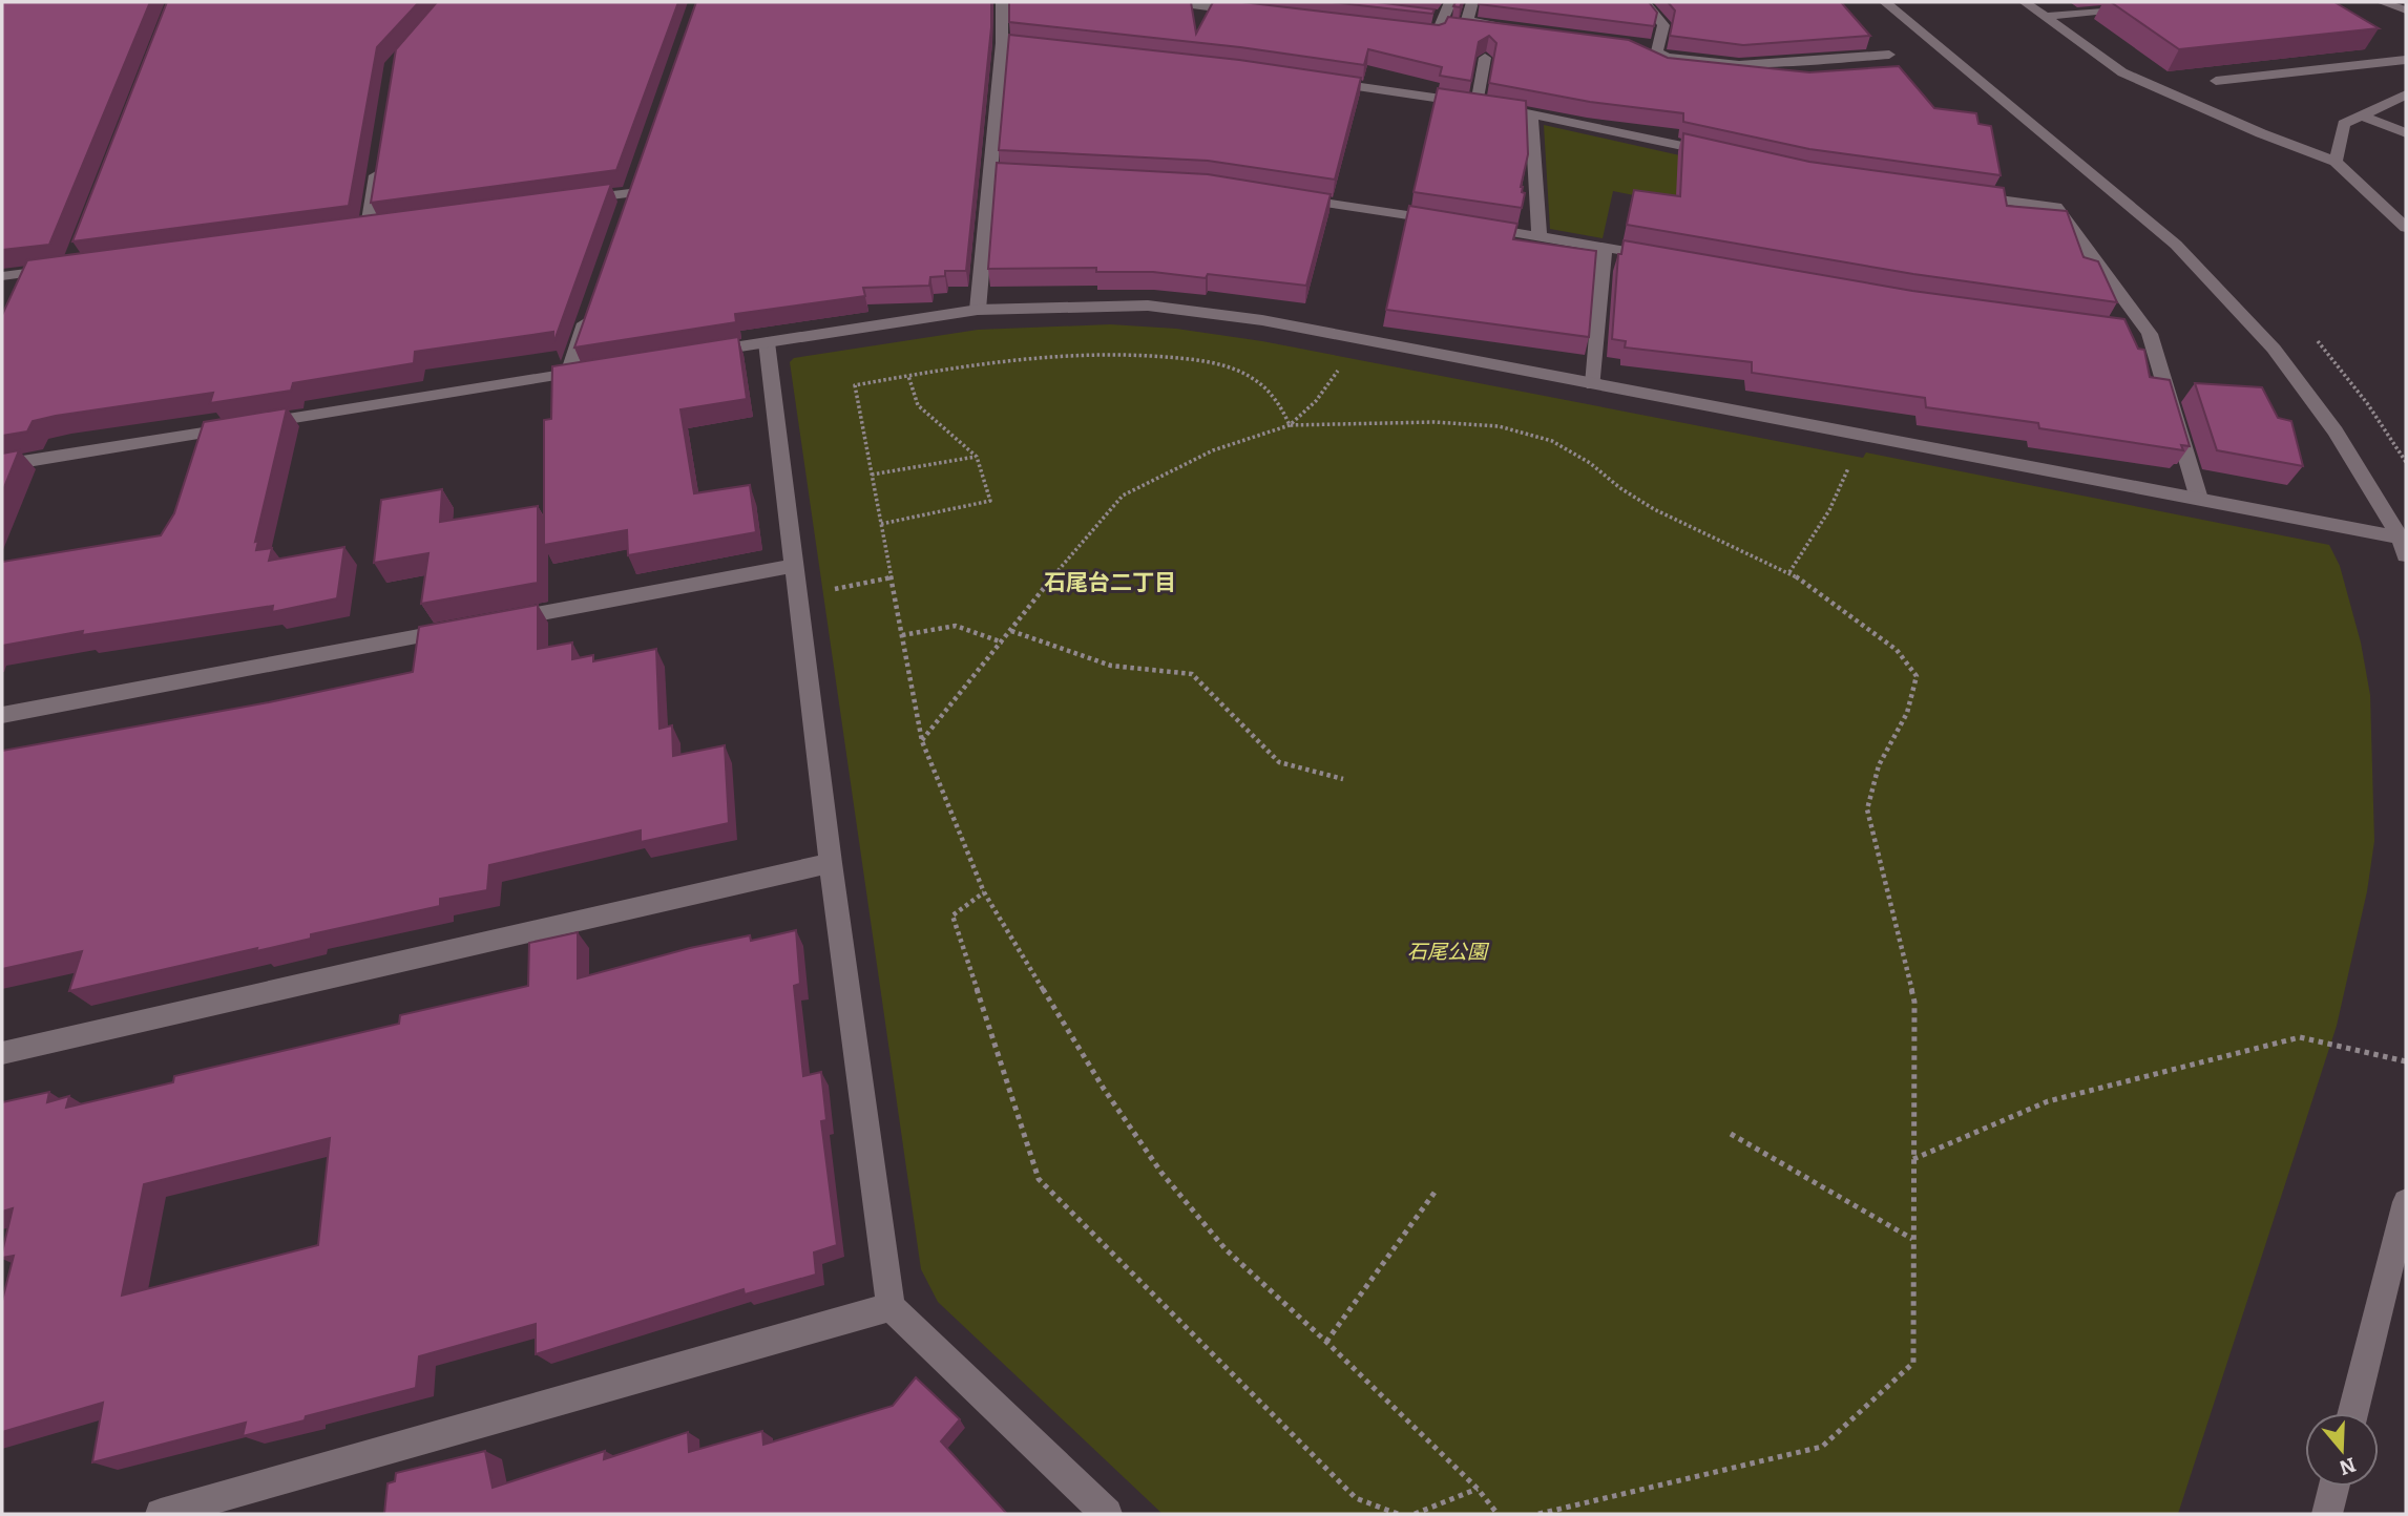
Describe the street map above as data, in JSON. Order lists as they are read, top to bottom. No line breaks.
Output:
{"districts":["石尾台二丁目"],"parks":["石尾公園"],"north":"bottom"}
